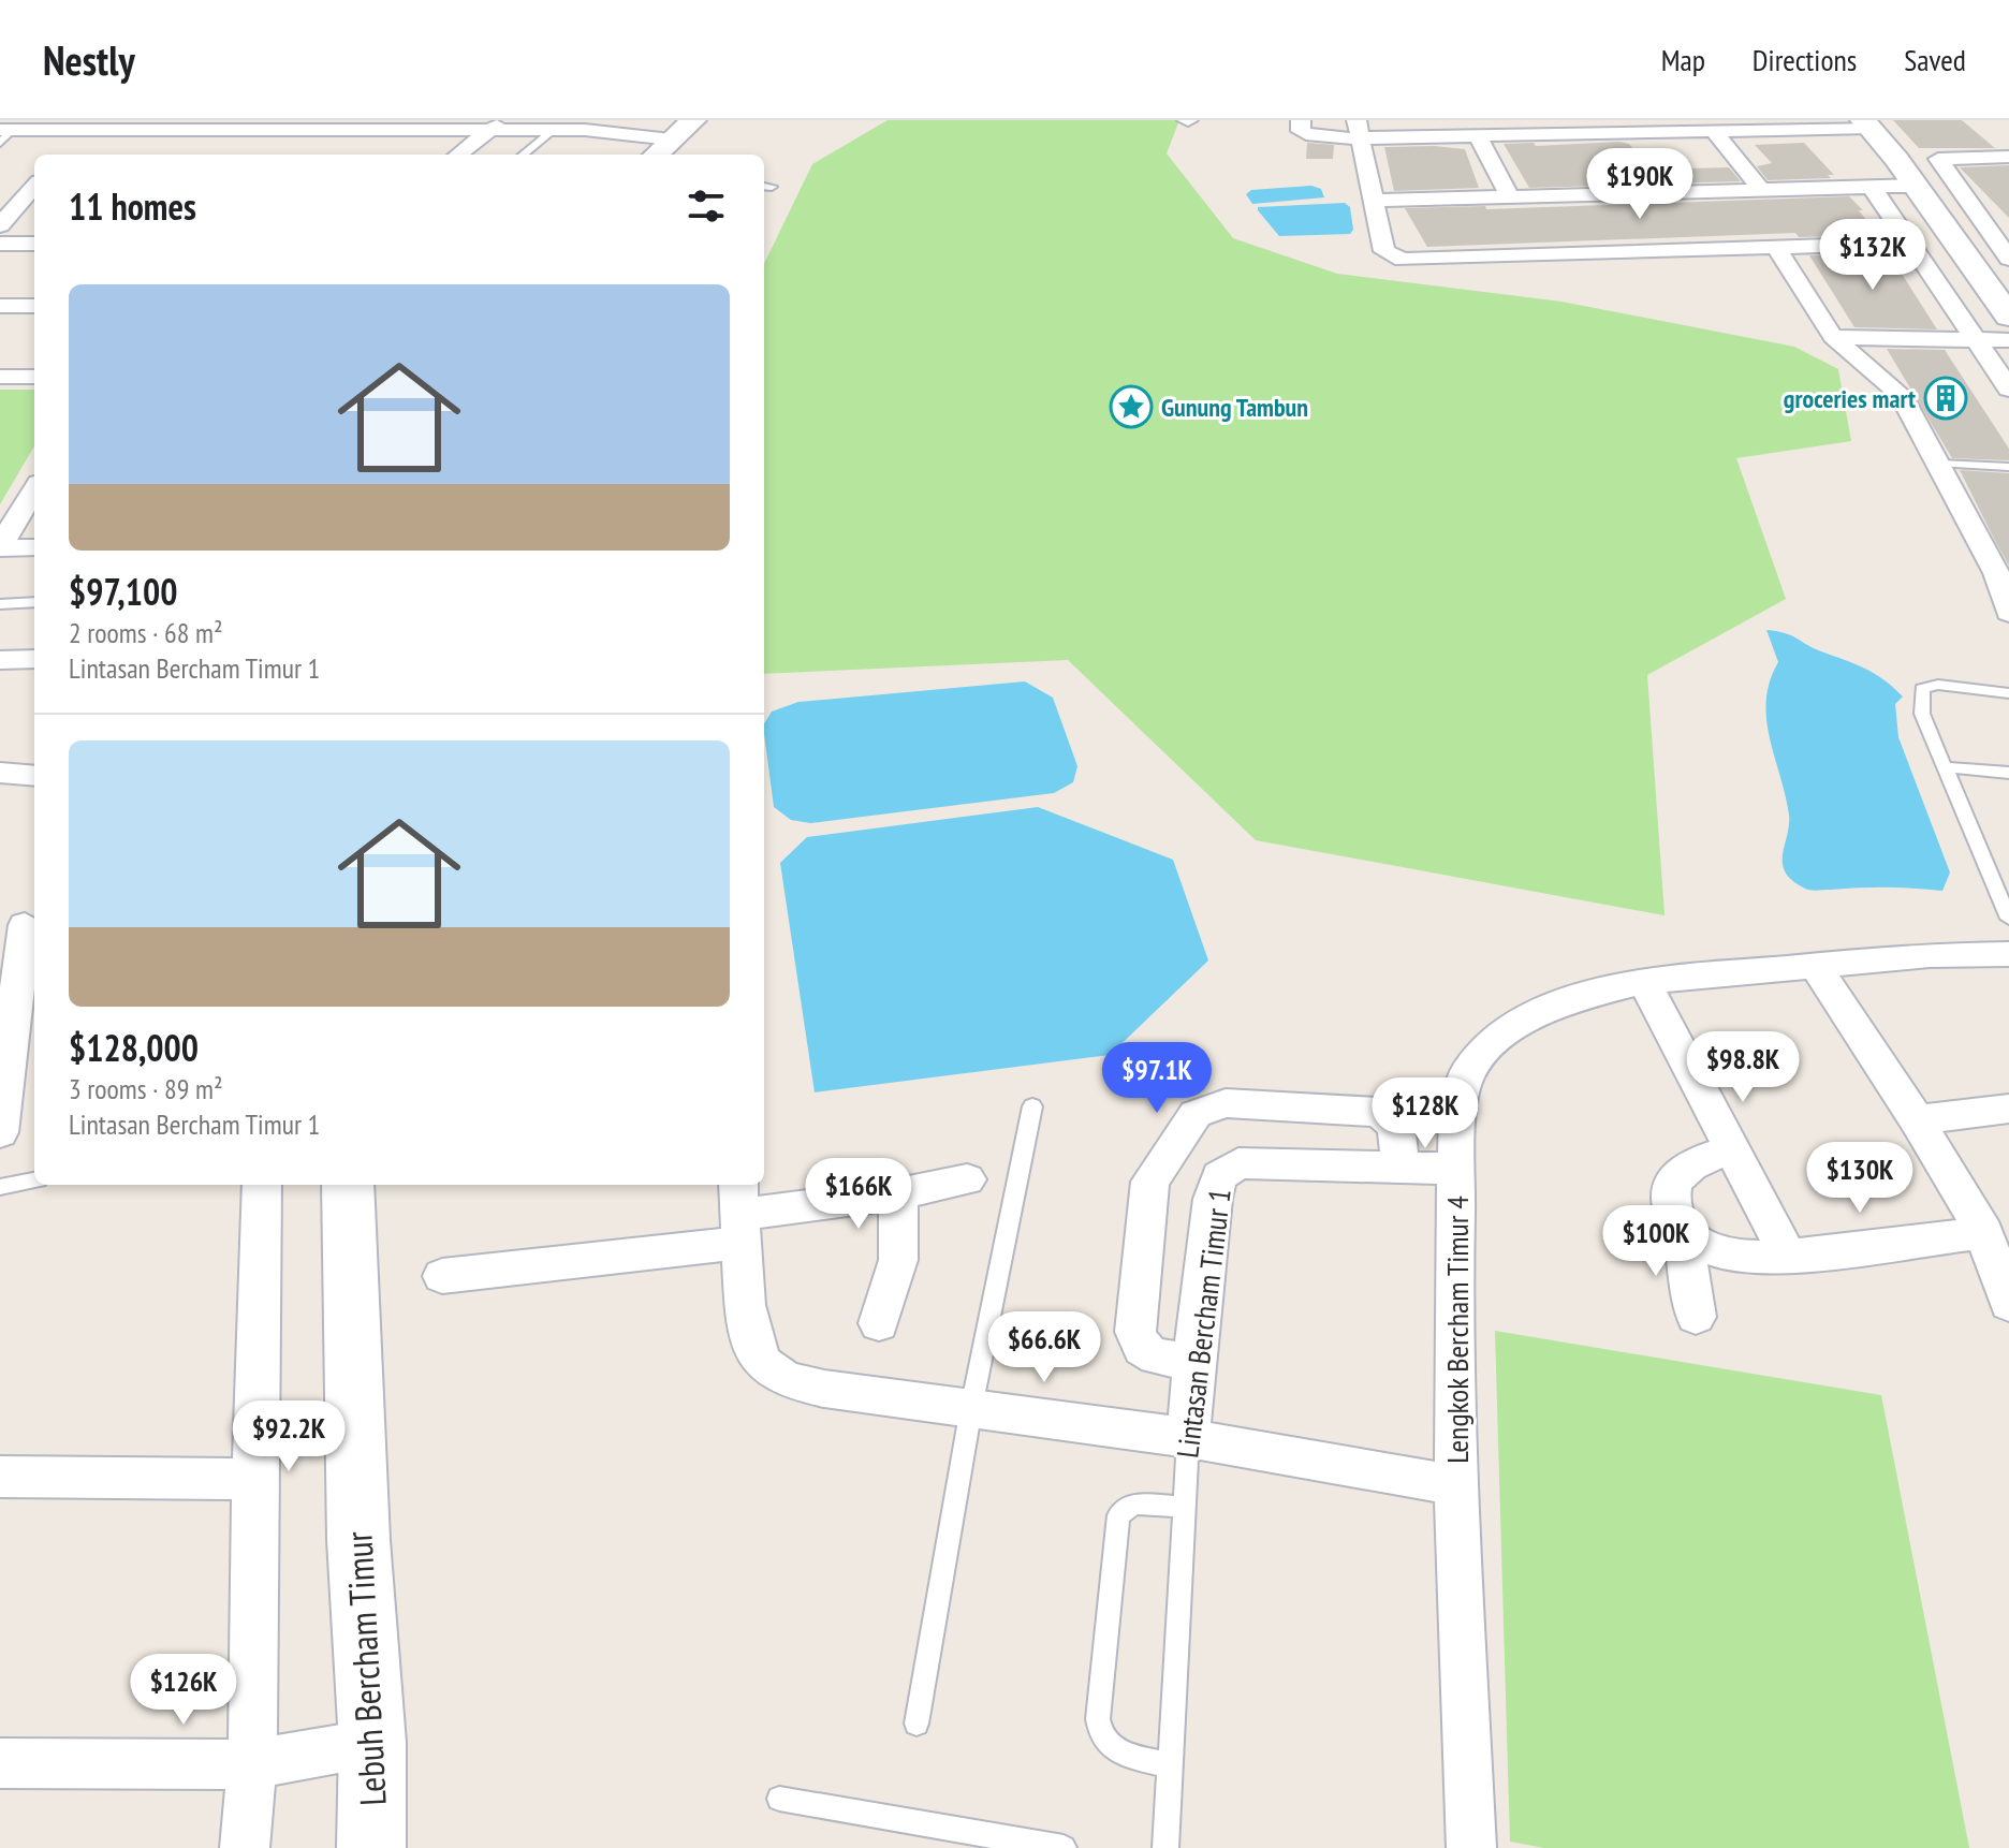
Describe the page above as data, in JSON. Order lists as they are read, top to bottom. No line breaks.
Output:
{"streets":{"street":["Lintasan Bercham Timur 1","Lengkok Bercham Timur 4","Lebuh Bercham Timur"]},"crossings":[["Lintasan Bercham Timur 1","Lengkok Bercham Timur 4"]],"places":{"building":["groceries mart"],"place":["Gunung Tambun"]},"page":{"header":"Nestly","nav":["Map","Directions","Saved"],"price":["$190K","$132K","$98.8K","$97.1K","$128K","$130K","$166K","$100K","$66.6K","$92.2K","$126K"],"heading":"11 homes","list":[{"name":"$97,100","note":"2 rooms · 68 m² · Lintasan Bercham Timur 1"},{"name":"$128,000","note":"3 rooms · 89 m² · Lintasan Bercham Timur 1"}]}}
